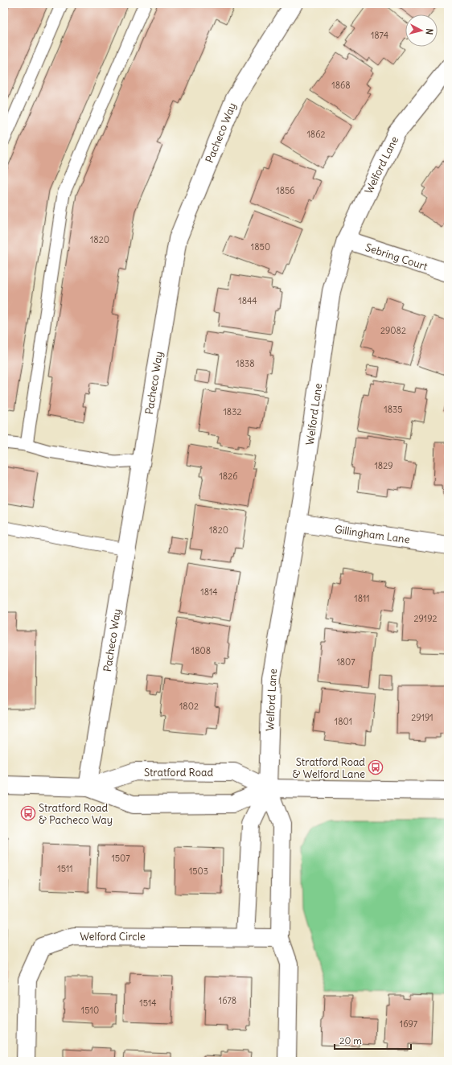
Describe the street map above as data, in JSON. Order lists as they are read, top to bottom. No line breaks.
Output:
{"streets":{"street":["Pacheco Way","Welford Lane","Sebring Court","Gillingham Lane","Stratford Road","Welford Circle"]},"crossings":[["Pacheco Way","Stratford Road"],["Welford Lane","Sebring Court"],["Welford Lane","Gillingham Lane"],["Welford Lane","Stratford Road"]],"places":{"bus stop":["Stratford Road & Welford Lane","Stratford Road & Pacheco Way"]},"house_numbers":["1874","1868","1862","1856","1820","1850","1844","29082","1838","1835","1832","1829","1826","1820","1814","1811","29192","1808","1807","1802","29191","1801","1507","1511","1503","1678","1514","1510","1697"],"scale_bar":"20 m","north":"right"}
